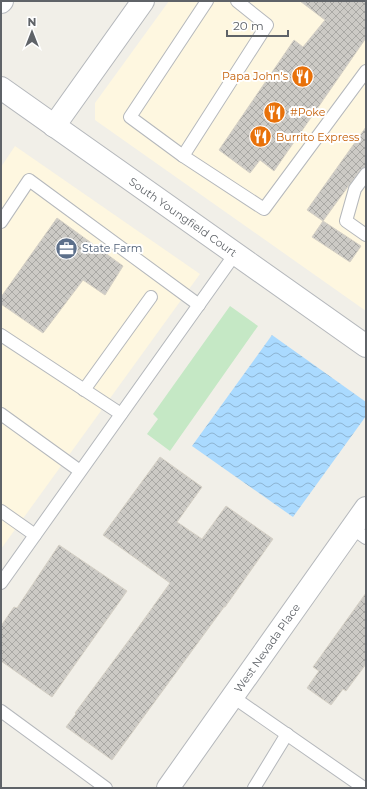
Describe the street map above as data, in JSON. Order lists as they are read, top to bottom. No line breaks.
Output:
{"streets":{"street":["South Youngfield Court","West Nevada Place"]},"places":{"restaurant":["Papa John's","#Poke","Burrito Express"],"office":["State Farm"]},"scale_bar":"20 m","north":"top"}
